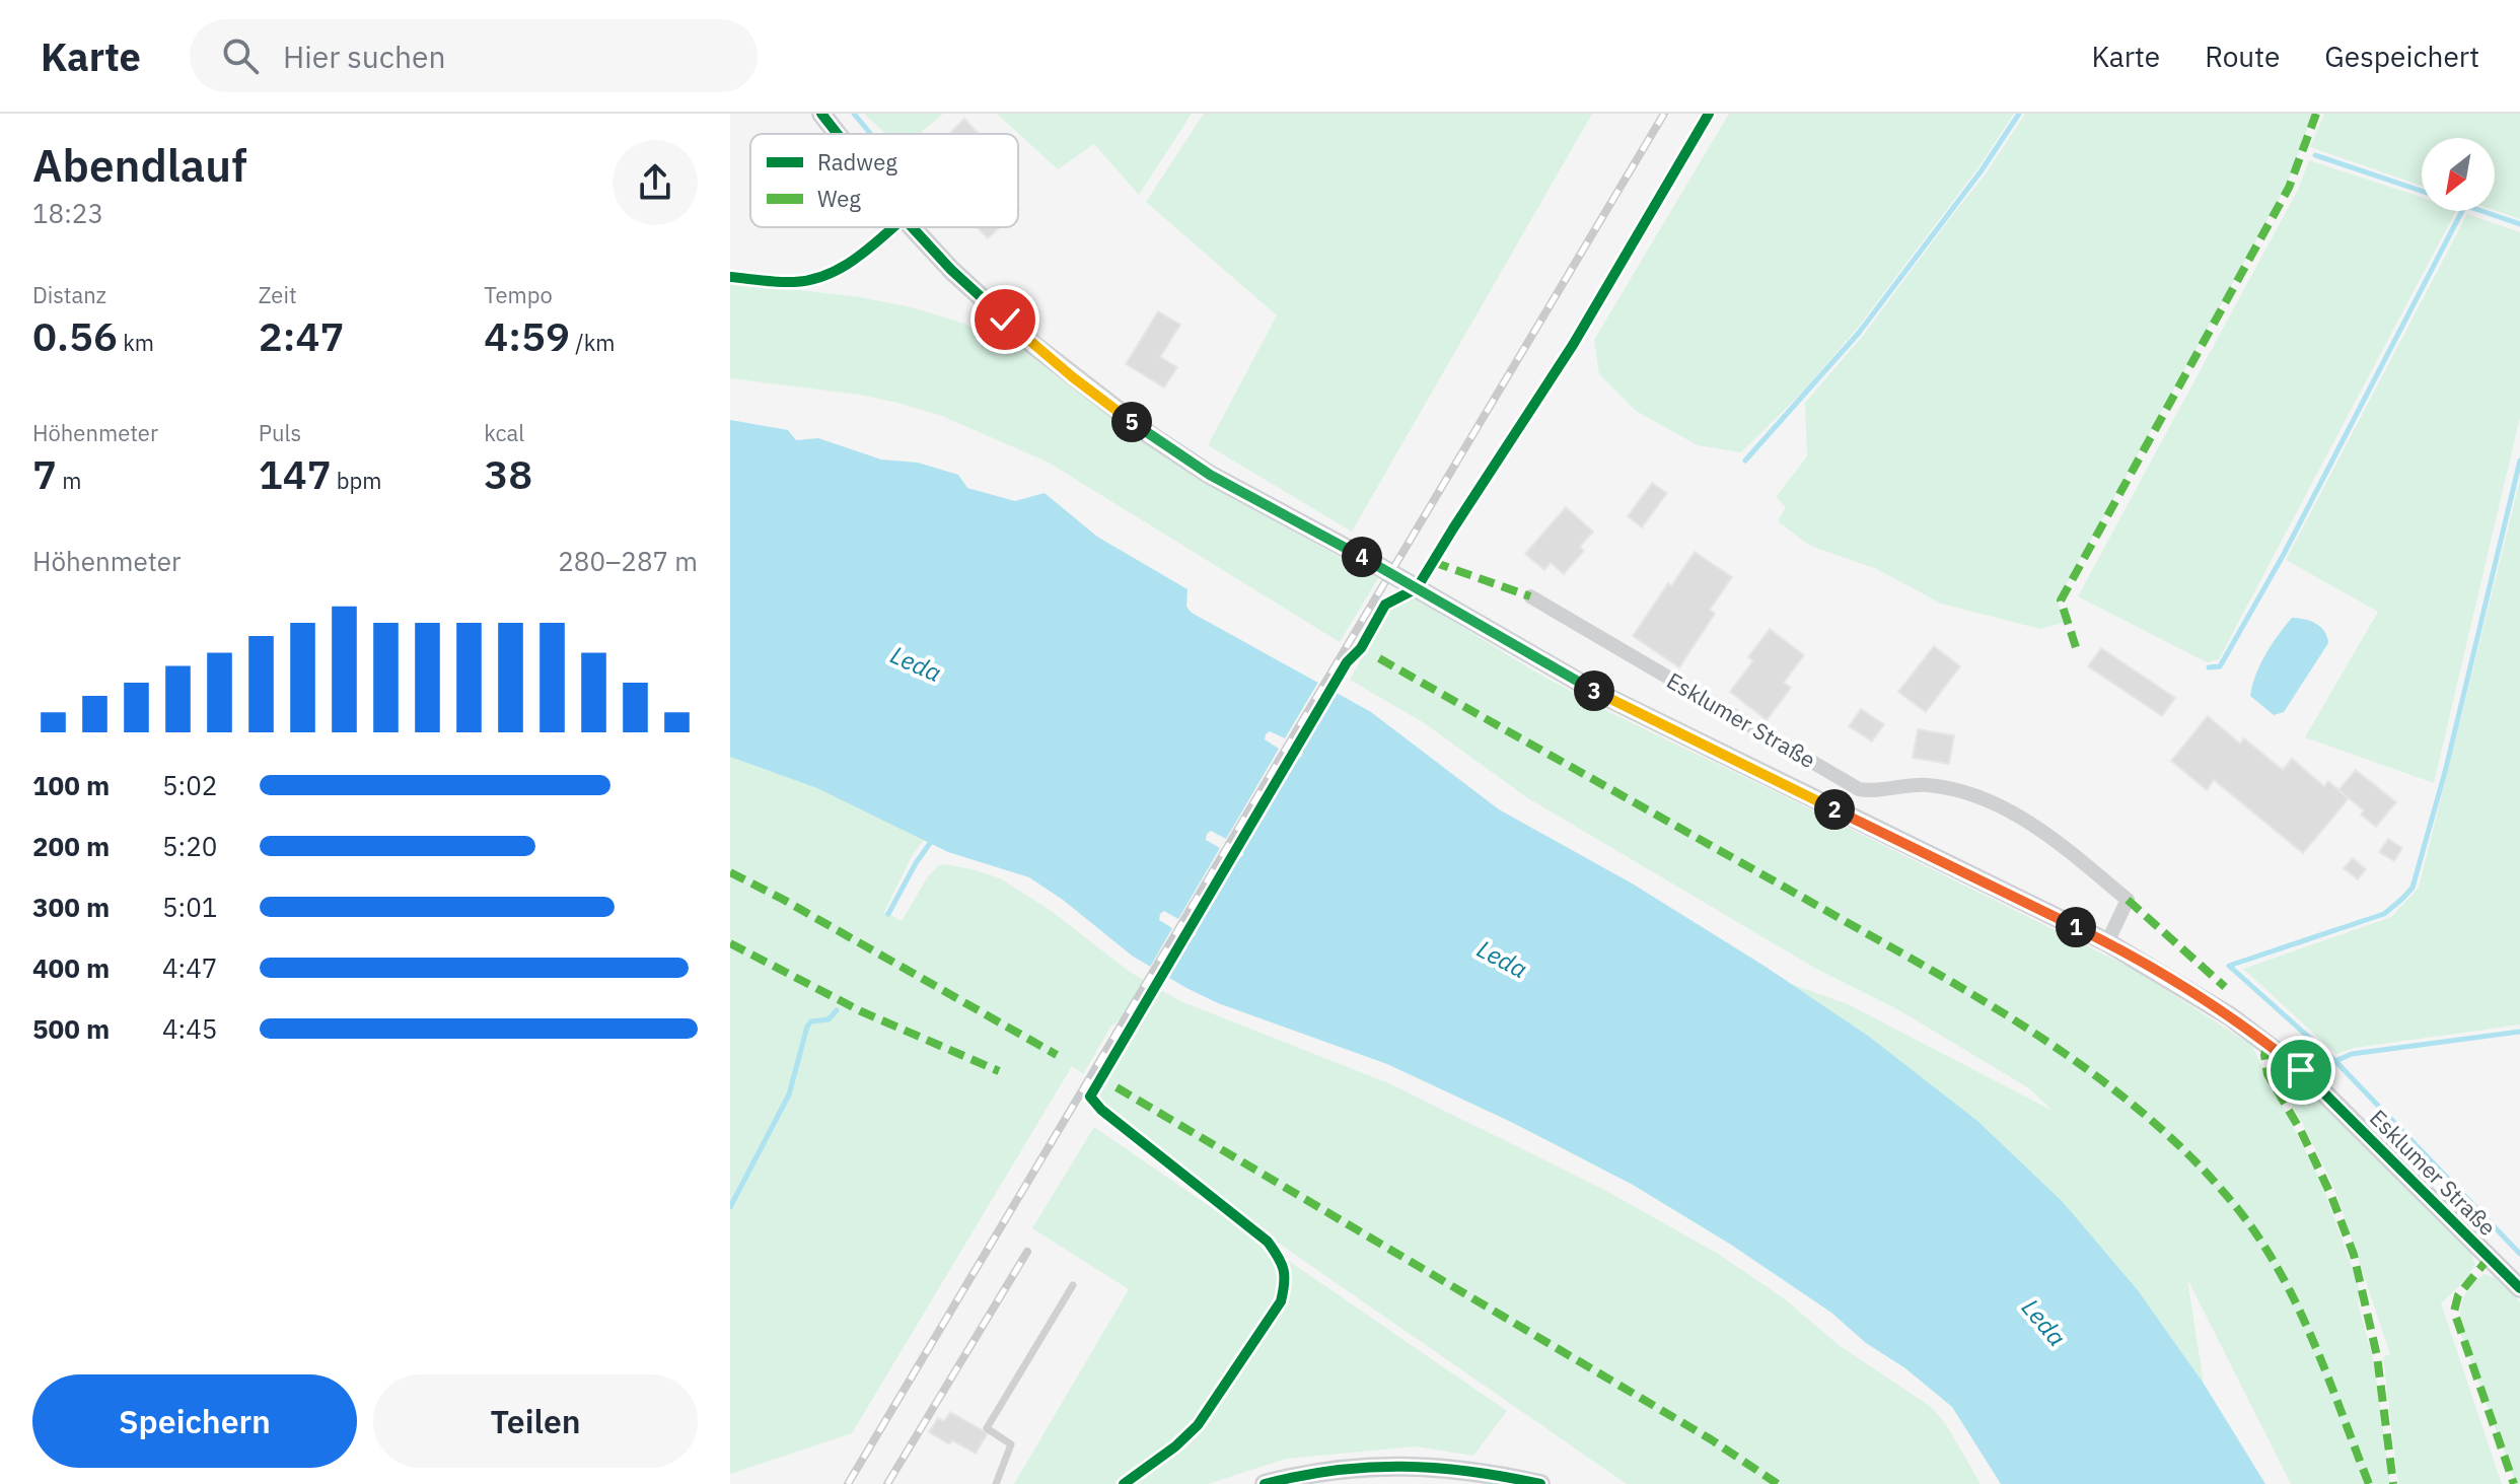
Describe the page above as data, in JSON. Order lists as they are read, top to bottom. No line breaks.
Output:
{"streets":{"street":["Esklumer Straße"]},"water":["Leda"],"legend":["Radweg","Weg"],"north":"bottom left","page":{"header":"Karte","search":"Hier suchen","nav":["Karte","Route","Gespeichert"],"heading":["Abendlauf","18:23"],"stats":[["Distanz","0.56 km"],["Zeit","2:47"],["Tempo","4:59 /km"],["Höhenmeter","7 m"],["Puls","147 bpm"],["kcal","38"]],"pins":["5","4","3","2","1"],"chart":["Höhenmeter","280–287 m"],"list":[{"name":"100 m","note":"5:02"},{"name":"200 m","note":"5:20"},{"name":"300 m","note":"5:01"},{"name":"400 m","note":"4:47"},{"name":"500 m","note":"4:45"}],"buttons":["Speichern","Teilen"]}}
